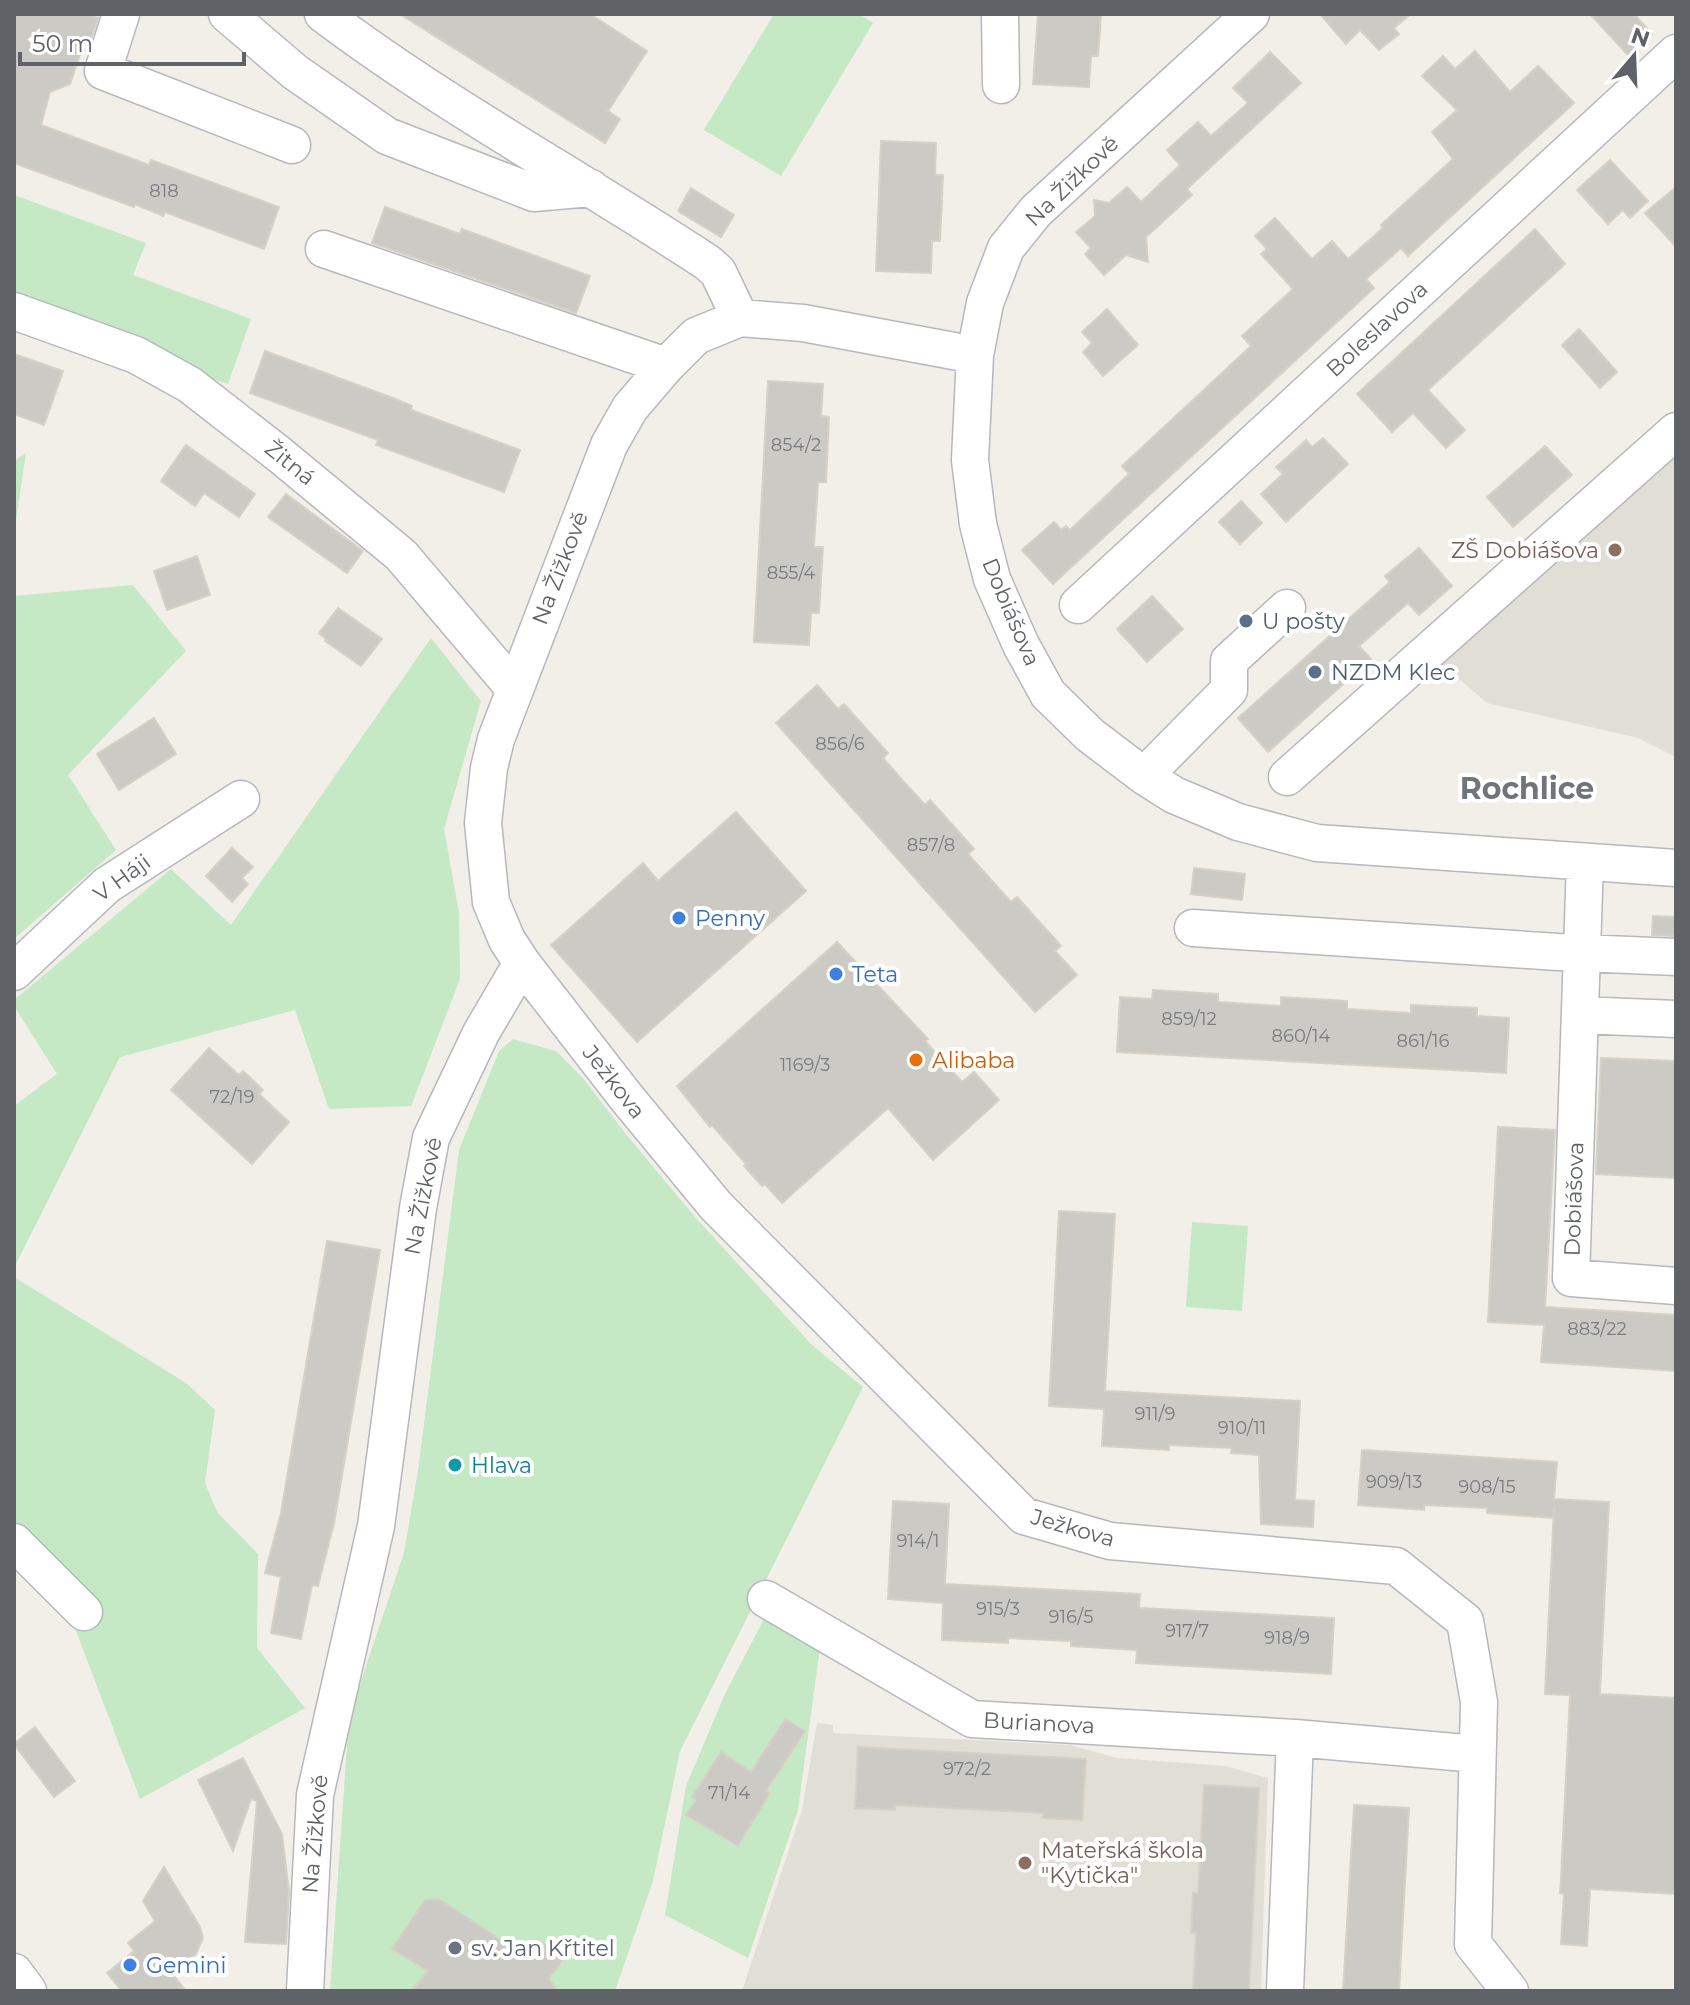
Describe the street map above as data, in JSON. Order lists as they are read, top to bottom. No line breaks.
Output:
{"streets":{"street":["Na Žižkově","Boleslavova","Žitná","Dobiášova","V Háji","Ježkova","Burianova"]},"crossings":[["Na Žižkově","Žitná"],["Na Žižkově","Dobiášova"],["Na Žižkově","Ježkova"],["Ježkova","Burianova"]],"districts":["Rochlice"],"places":["ZŠ Dobiášova","U pošty","NZDM Klec","Penny","Teta","Alibaba","Hlava","Mateřská škola \"Kytička\"","sv. Jan Křtitel","Gemini"],"house_numbers":["818","854/2","855/4","856/6","857/8","859/12","860/14","861/16","1169/3","72/19","883/22","911/9","910/11","909/13","908/15","914/1","915/3","916/5","917/7","918/9","972/2","71/14"],"scale_bar":"50 m","north":"top"}
